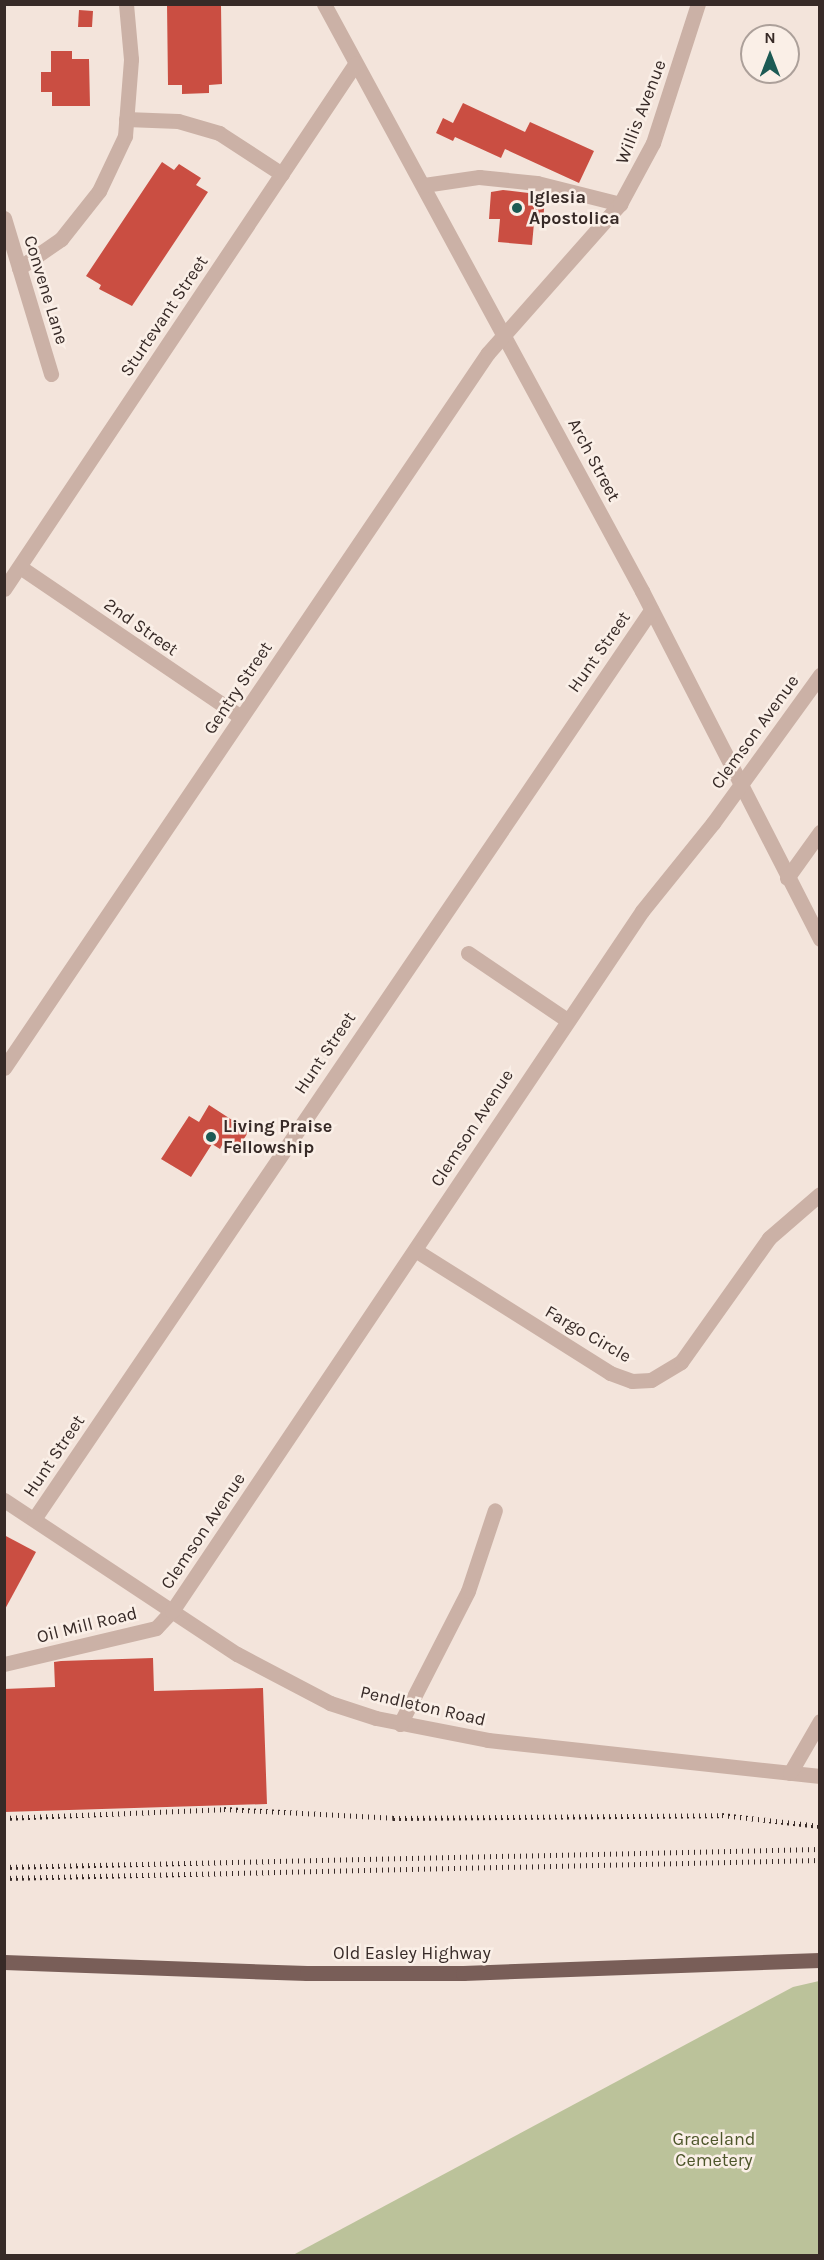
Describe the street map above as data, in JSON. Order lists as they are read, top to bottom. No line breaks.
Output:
{"streets":{"main road":["Old Easley Highway"],"street":["Willis Avenue","Convene Lane","Sturtevant Street","Arch Street","2nd Street","Hunt Street","Gentry Street","Clemson Avenue","Fargo Circle","Oil Mill Road","Pendleton Road"]},"crossings":[["Willis Avenue","Arch Street"],["Willis Avenue","Gentry Street"],["Sturtevant Street","Arch Street"],["Sturtevant Street","2nd Street"],["Arch Street","Hunt Street"],["Arch Street","Gentry Street"],["Arch Street","Clemson Avenue"],["2nd Street","Gentry Street"],["Hunt Street","Pendleton Road"],["Clemson Avenue","Fargo Circle"],["Clemson Avenue","Oil Mill Road"],["Clemson Avenue","Pendleton Road"],["Oil Mill Road","Pendleton Road"]],"parks":["Graceland Cemetery"],"places":["Iglesia Apostolica","Living Praise Fellowship"],"north":"top"}
